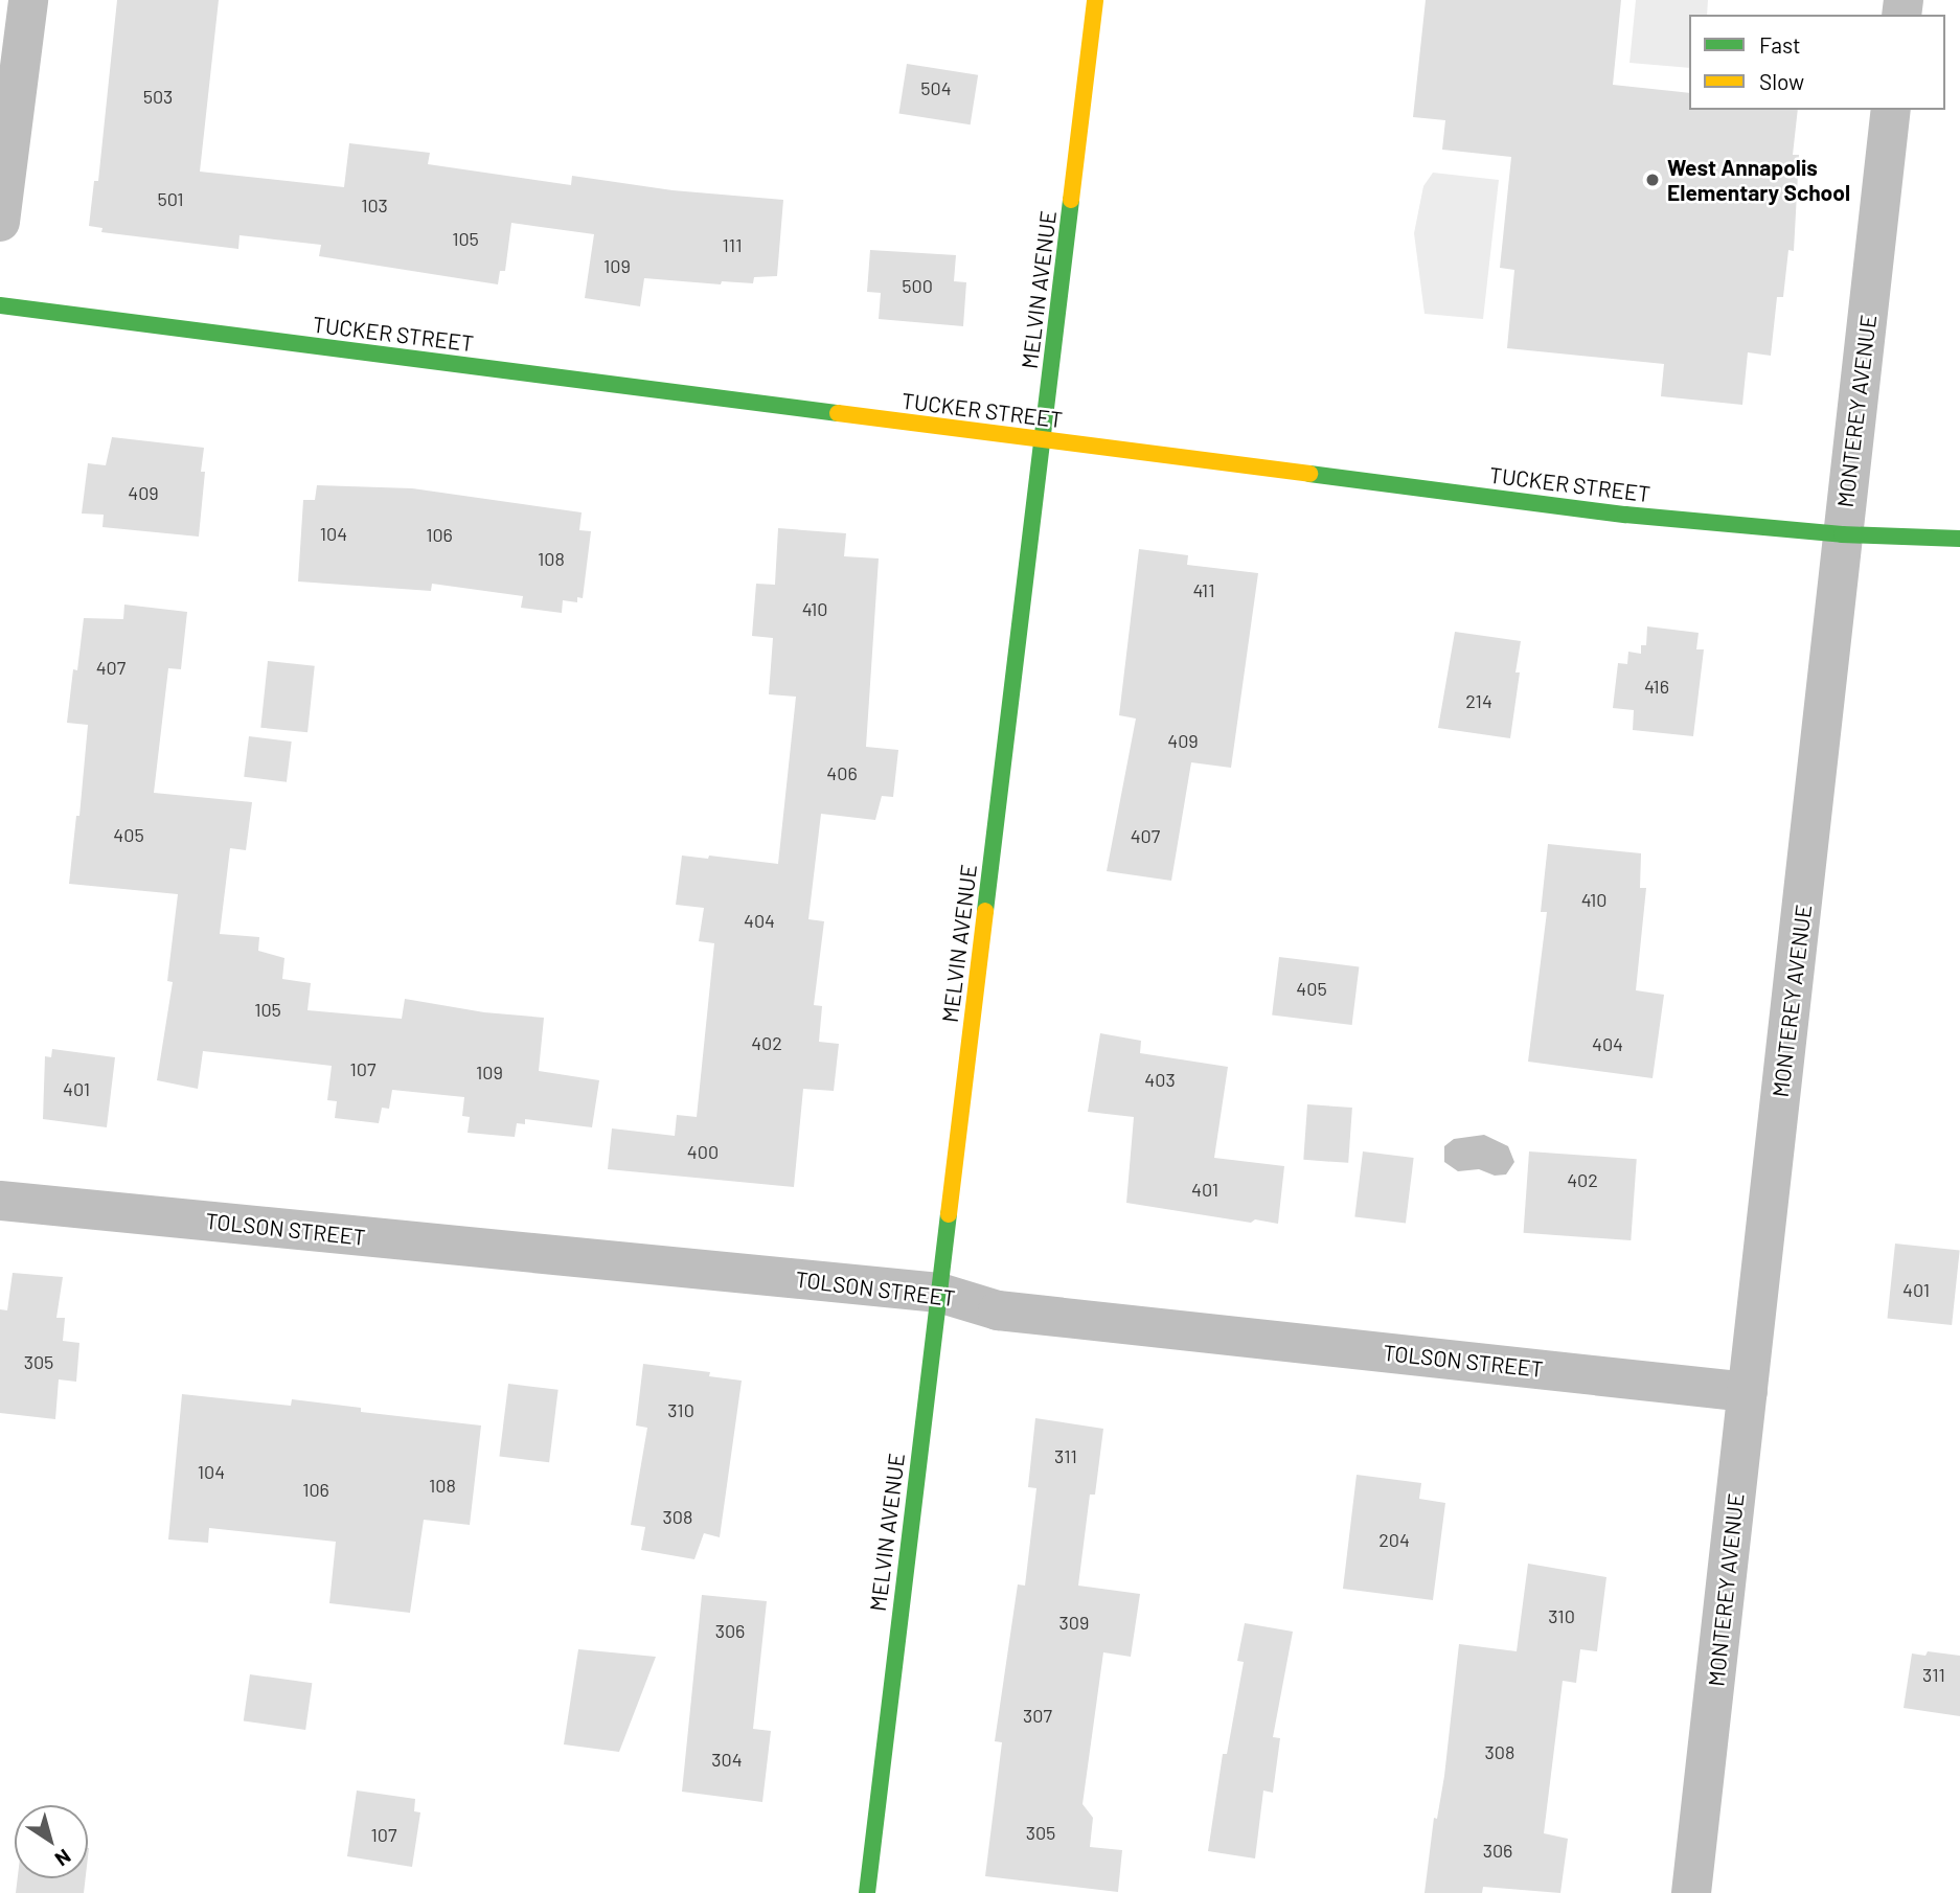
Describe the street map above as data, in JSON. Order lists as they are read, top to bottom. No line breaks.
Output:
{"streets":{"street":["MELVIN AVENUE","TUCKER STREET","MONTEREY AVENUE","TOLSON STREET"]},"crossings":[["MELVIN AVENUE","TUCKER STREET"],["MELVIN AVENUE","TOLSON STREET"],["TUCKER STREET","MONTEREY AVENUE"],["MONTEREY AVENUE","TOLSON STREET"]],"places":["West Annapolis Elementary School"],"house_numbers":["504","503","501","103","105","111","109","500","409","104","106","108","411","410","407","416","214","409","406","405","407","410","404","405","105","402","404","107","109","403","401","400","402","401","401","305","310","311","104","108","106","308","204","310","309","306","311","307","308","304","305","107","306"],"legend":["Fast","Slow"],"north":"bottom right"}
